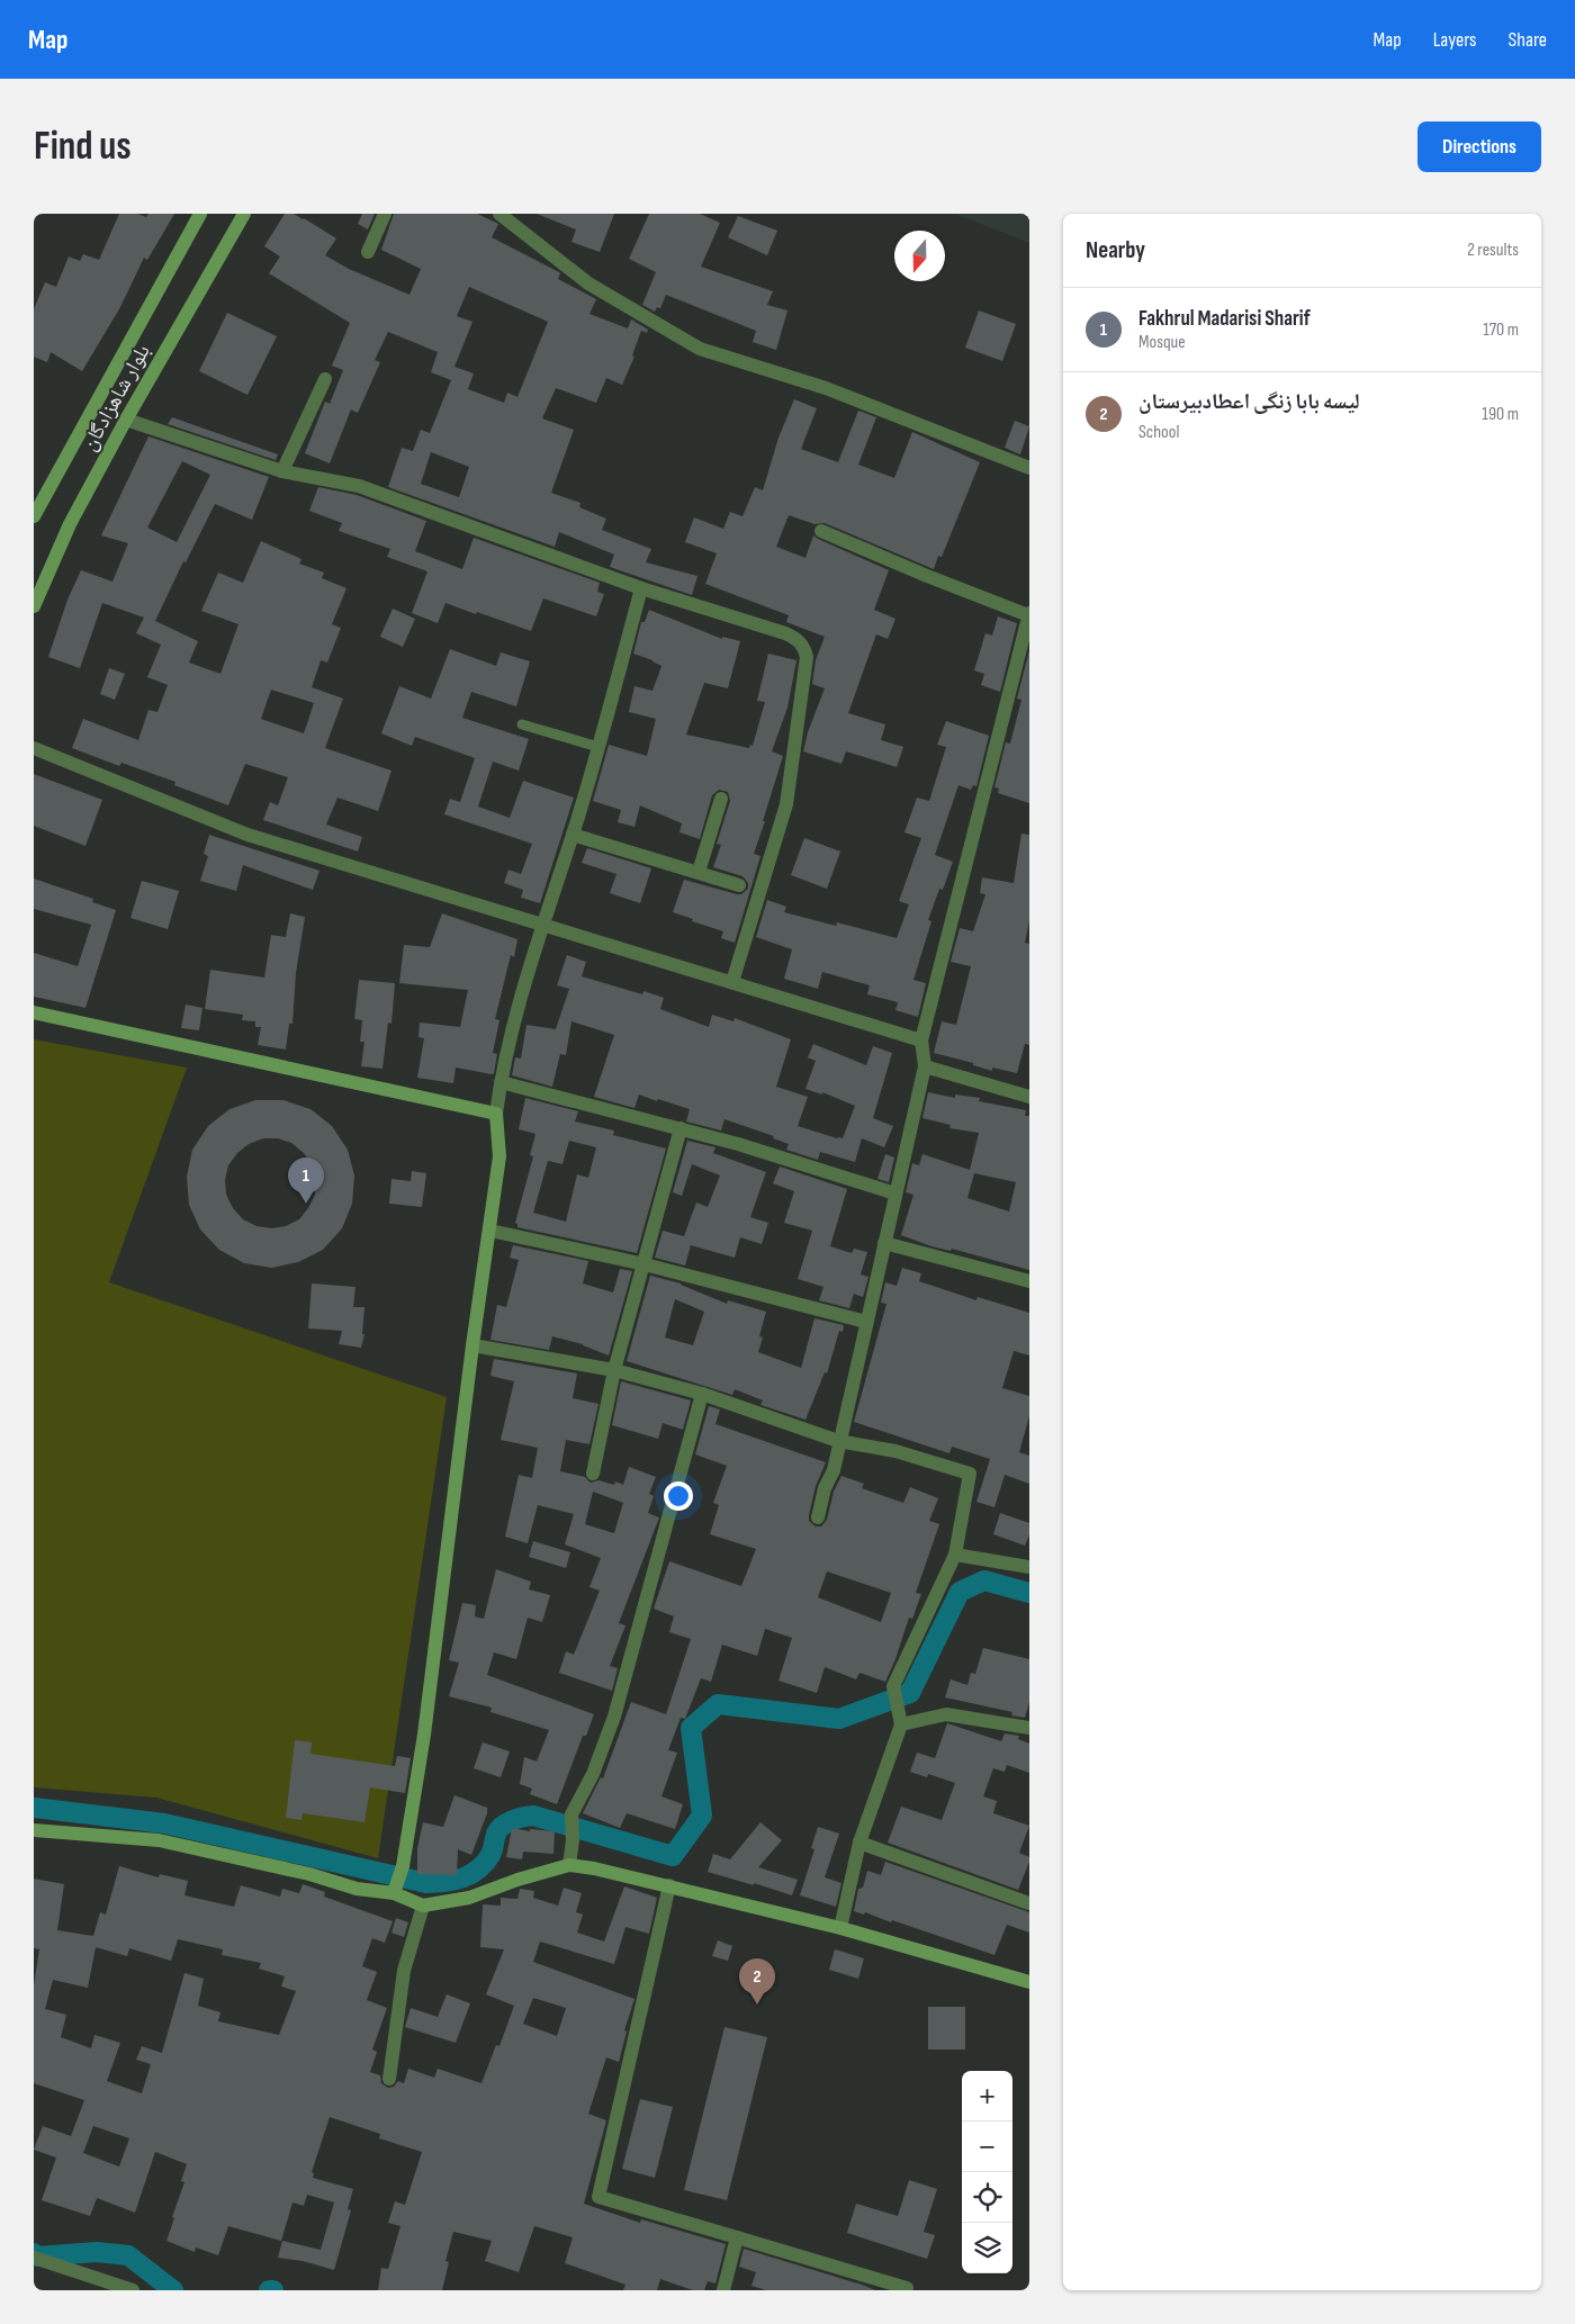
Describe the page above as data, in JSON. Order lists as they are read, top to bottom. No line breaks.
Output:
{"streets":{"main road":["بلوار شاهزادگان"]},"north":"bottom","page":{"header":"Map","nav":["Map","Layers","Share"],"buttons":"Directions","title":"Find us","heading":["Nearby","2 results"],"list":[{"mark":"1","name":"Fakhrul Madarisi Sharif","note":"Mosque","value":"170 m"},{"mark":"2","name":"لیسه بابا زنگی اعطادبیرستان","note":"School","value":"190 m"}],"pins":["1","2"],"map_buttons":["+","−"]}}
